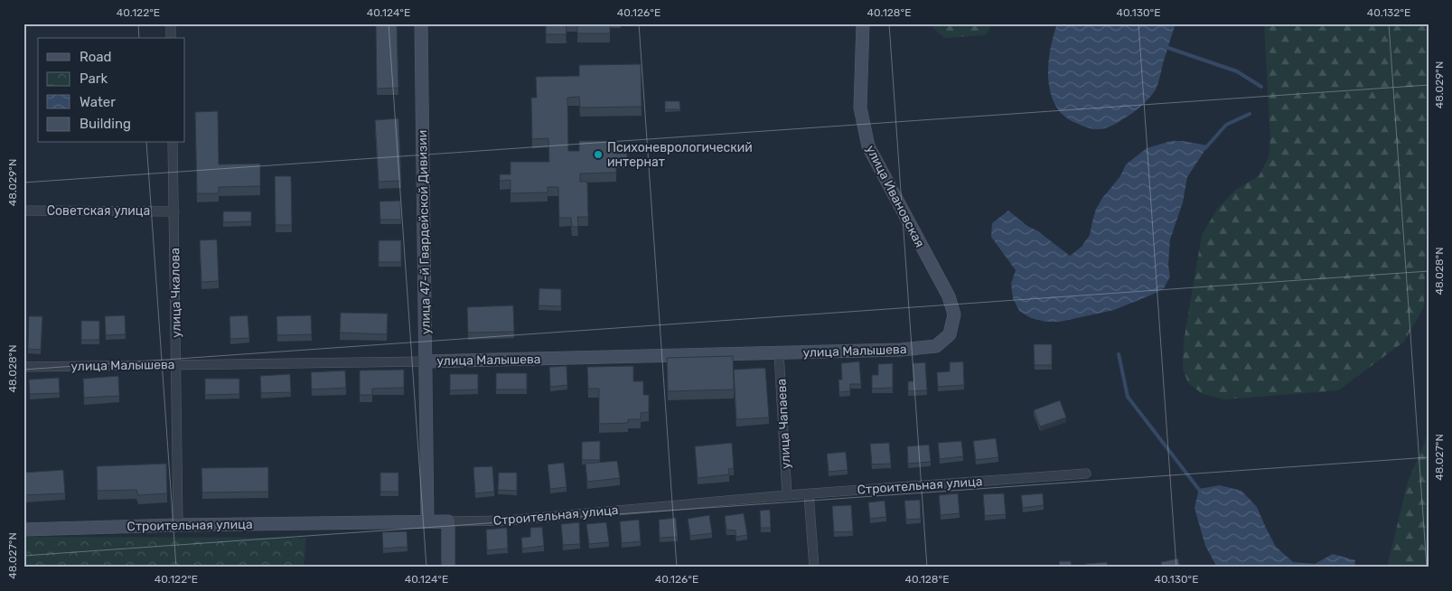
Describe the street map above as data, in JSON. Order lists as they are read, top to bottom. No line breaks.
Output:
{"streets":{"street":["улица Ивановская","Советская улица","улица 47-й Гвардейской Дивизии","улица Чкалова","улица Малышева","улица Чапаева","Строительная улица"]},"crossings":[["улица Ивановская","улица Малышева"],["Советская улица","улица Чкалова"],["улица 47-й Гвардейской Дивизии","улица Малышева"],["улица 47-й Гвардейской Дивизии","Строительная улица"],["улица Чкалова","улица Малышева"],["улица Чкалова","Строительная улица"],["улица Малышева","улица Чапаева"],["улица Чапаева","Строительная улица"]],"places":["Психоневрологический интернат"],"legend":["Road","Park","Water","Building"],"coordinates":["40.122°E","40.124°E","40.126°E","40.128°E","40.130°E","40.132°E","48.029°N","48.028°N","48.027°N"]}
